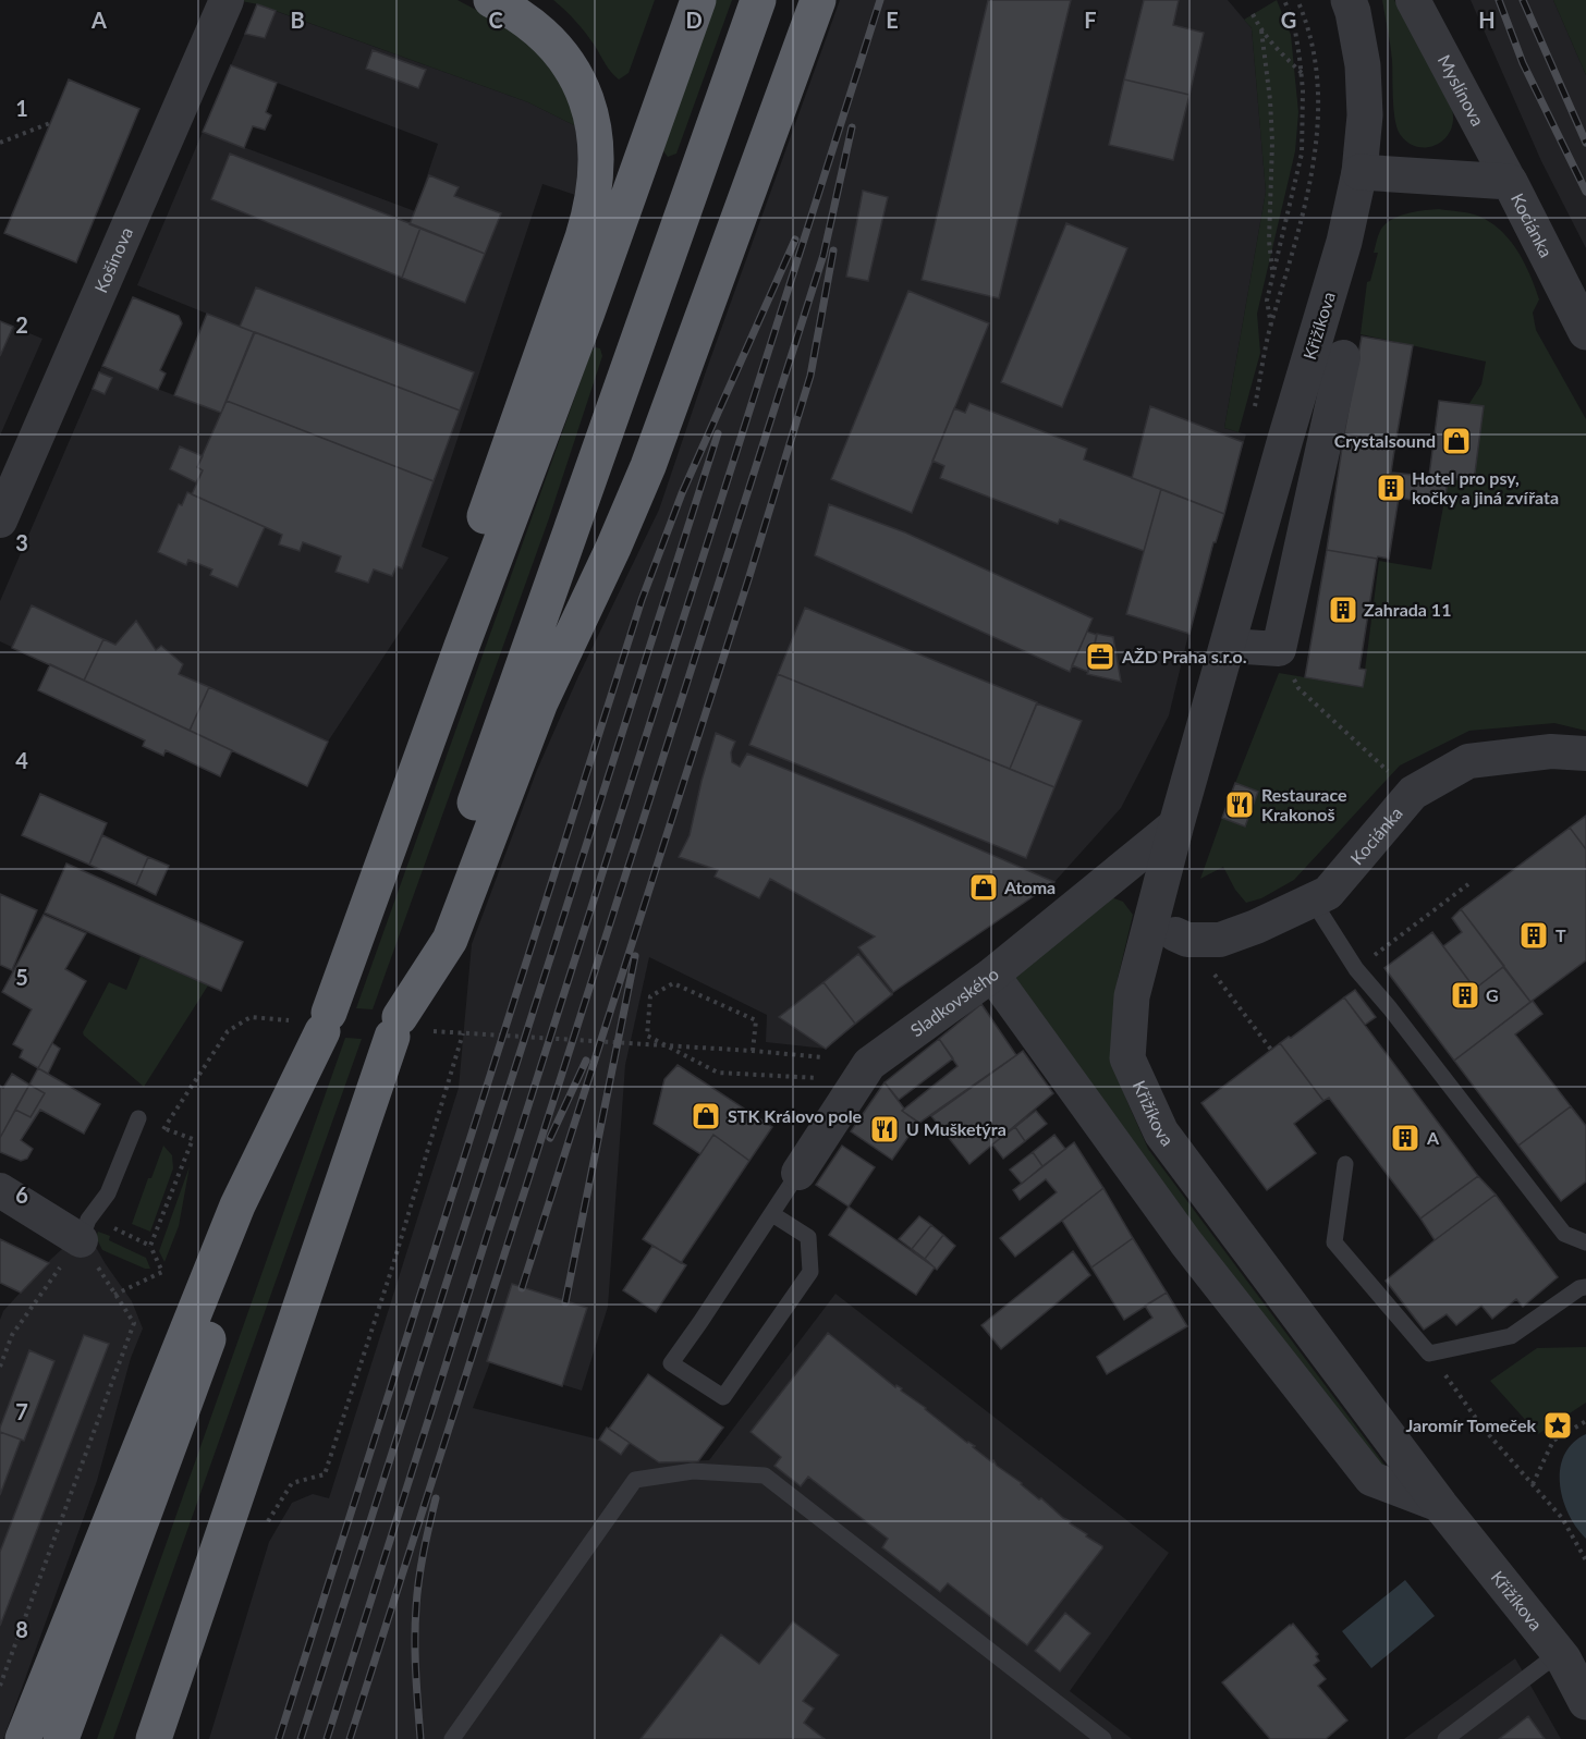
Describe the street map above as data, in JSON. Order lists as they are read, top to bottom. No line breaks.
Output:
{"streets":{"street":["Myslínova","Kociánka","Košinova","Křižíkova","Sladkovského"]},"crossings":[["Myslínova","Kociánka"],["Kociánka","Křižíkova"],["Křižíkova","Sladkovského"]],"places":{"shop":["Crystalsound","Atoma","STK Královo pole"],"building":["Hotel pro psy, kočky a jiná zvířata","Zahrada 11","T","G","A"],"office":["AŽD Praha s.r.o."],"restaurant":["Restaurace Krakonoš","U Mušketýra"],"place":["Jaromír Tomeček"]},"grid":{"columns":["A","B","C","D","E","F","G","H"],"rows":["1","2","3","4","5","6","7","8"]}}
